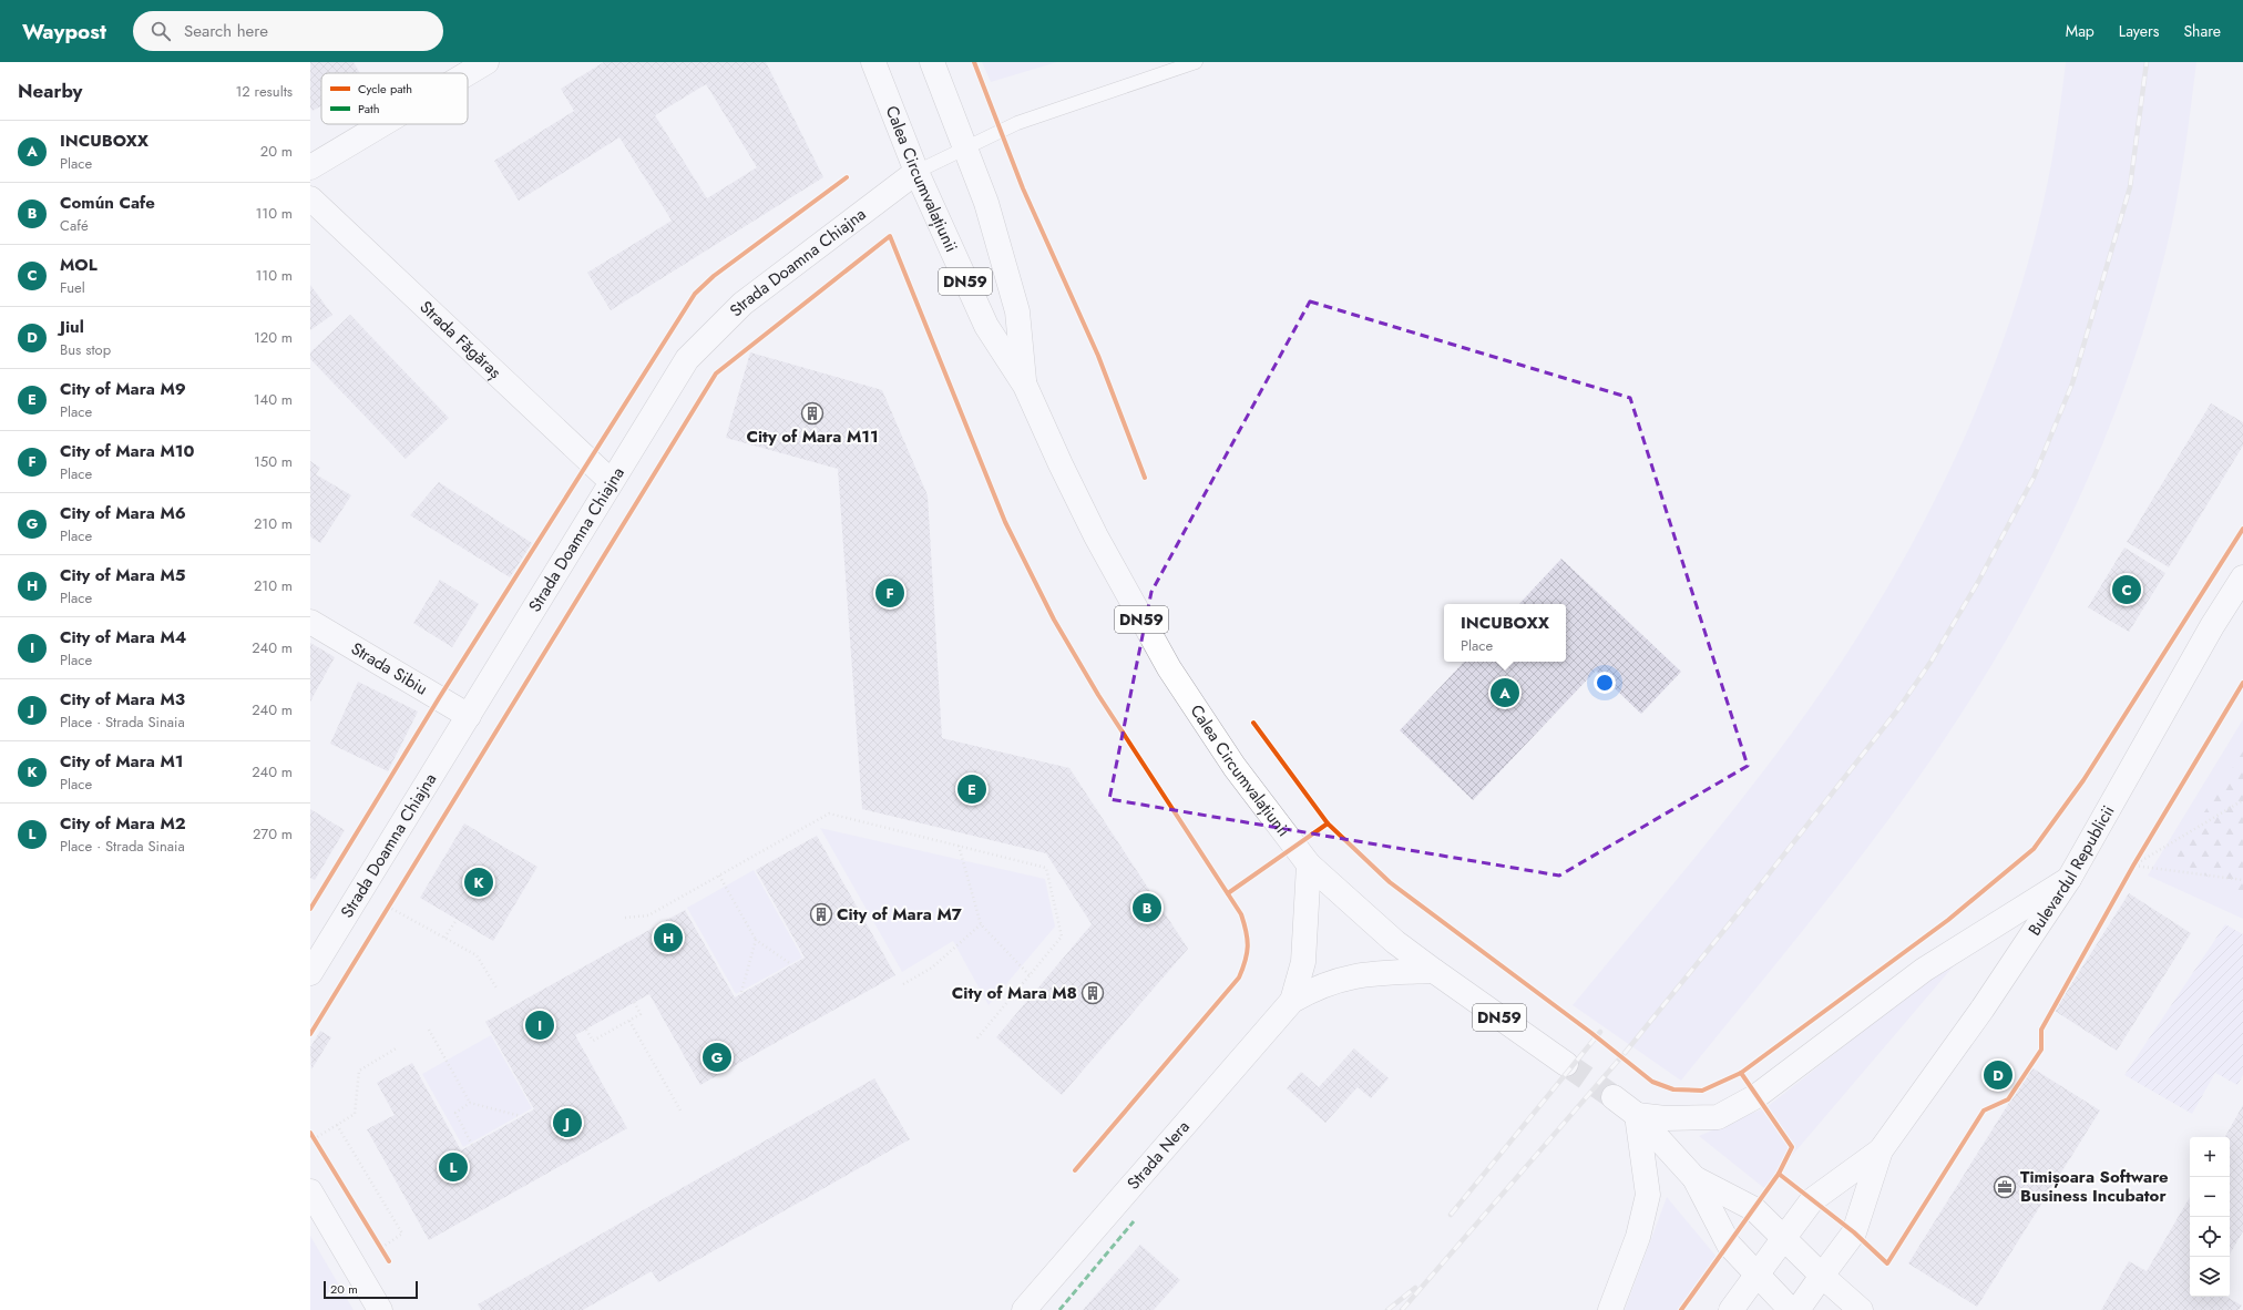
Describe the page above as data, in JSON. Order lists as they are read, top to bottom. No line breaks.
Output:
{"streets":{"main road":["Calea Circumvalațiunii","Strada Doamna Chiajna","DN59","Strada Făgăraș","Strada Sibiu","Bulevardul Republicii","Strada Nera"]},"crossings":[["Calea Circumvalațiunii","Strada Doamna Chiajna"],["Calea Circumvalațiunii","Strada Nera"],["Strada Doamna Chiajna","Strada Făgăraș"],["Strada Doamna Chiajna","Strada Sibiu"]],"places":{"building":["City of Mara M11","City of Mara M7","City of Mara M8"],"office":["Timișoara Software Business Incubator"]},"legend":["Cycle path","Path"],"scale_bar":"20 m","page":{"header":"Waypost","search":"Search here","nav":["Map","Layers","Share"],"heading":["Nearby","12 results"],"list":[{"mark":"A","name":"INCUBOXX","note":"Place","value":"20 m"},{"mark":"B","name":"Común Cafe","note":"Café","value":"110 m"},{"mark":"C","name":"MOL","note":"Fuel","value":"110 m"},{"mark":"D","name":"Jiul","note":"Bus stop","value":"120 m"},{"mark":"E","name":"City of Mara M9","note":"Place","value":"140 m"},{"mark":"F","name":"City of Mara M10","note":"Place","value":"150 m"},{"mark":"G","name":"City of Mara M6","note":"Place","value":"210 m"},{"mark":"H","name":"City of Mara M5","note":"Place","value":"210 m"},{"mark":"I","name":"City of Mara M4","note":"Place","value":"240 m"},{"mark":"J","name":"City of Mara M3","note":"Place · Strada Sinaia","value":"240 m"},{"mark":"K","name":"City of Mara M1","note":"Place","value":"240 m"},{"mark":"L","name":"City of Mara M2","note":"Place · Strada Sinaia","value":"270 m"}],"pins":["C","F","A","E","K","B","H","I","G","D","J","L"],"popup":["INCUBOXX","Place"],"map_buttons":["+","−"],"scale":"20 m"}}
